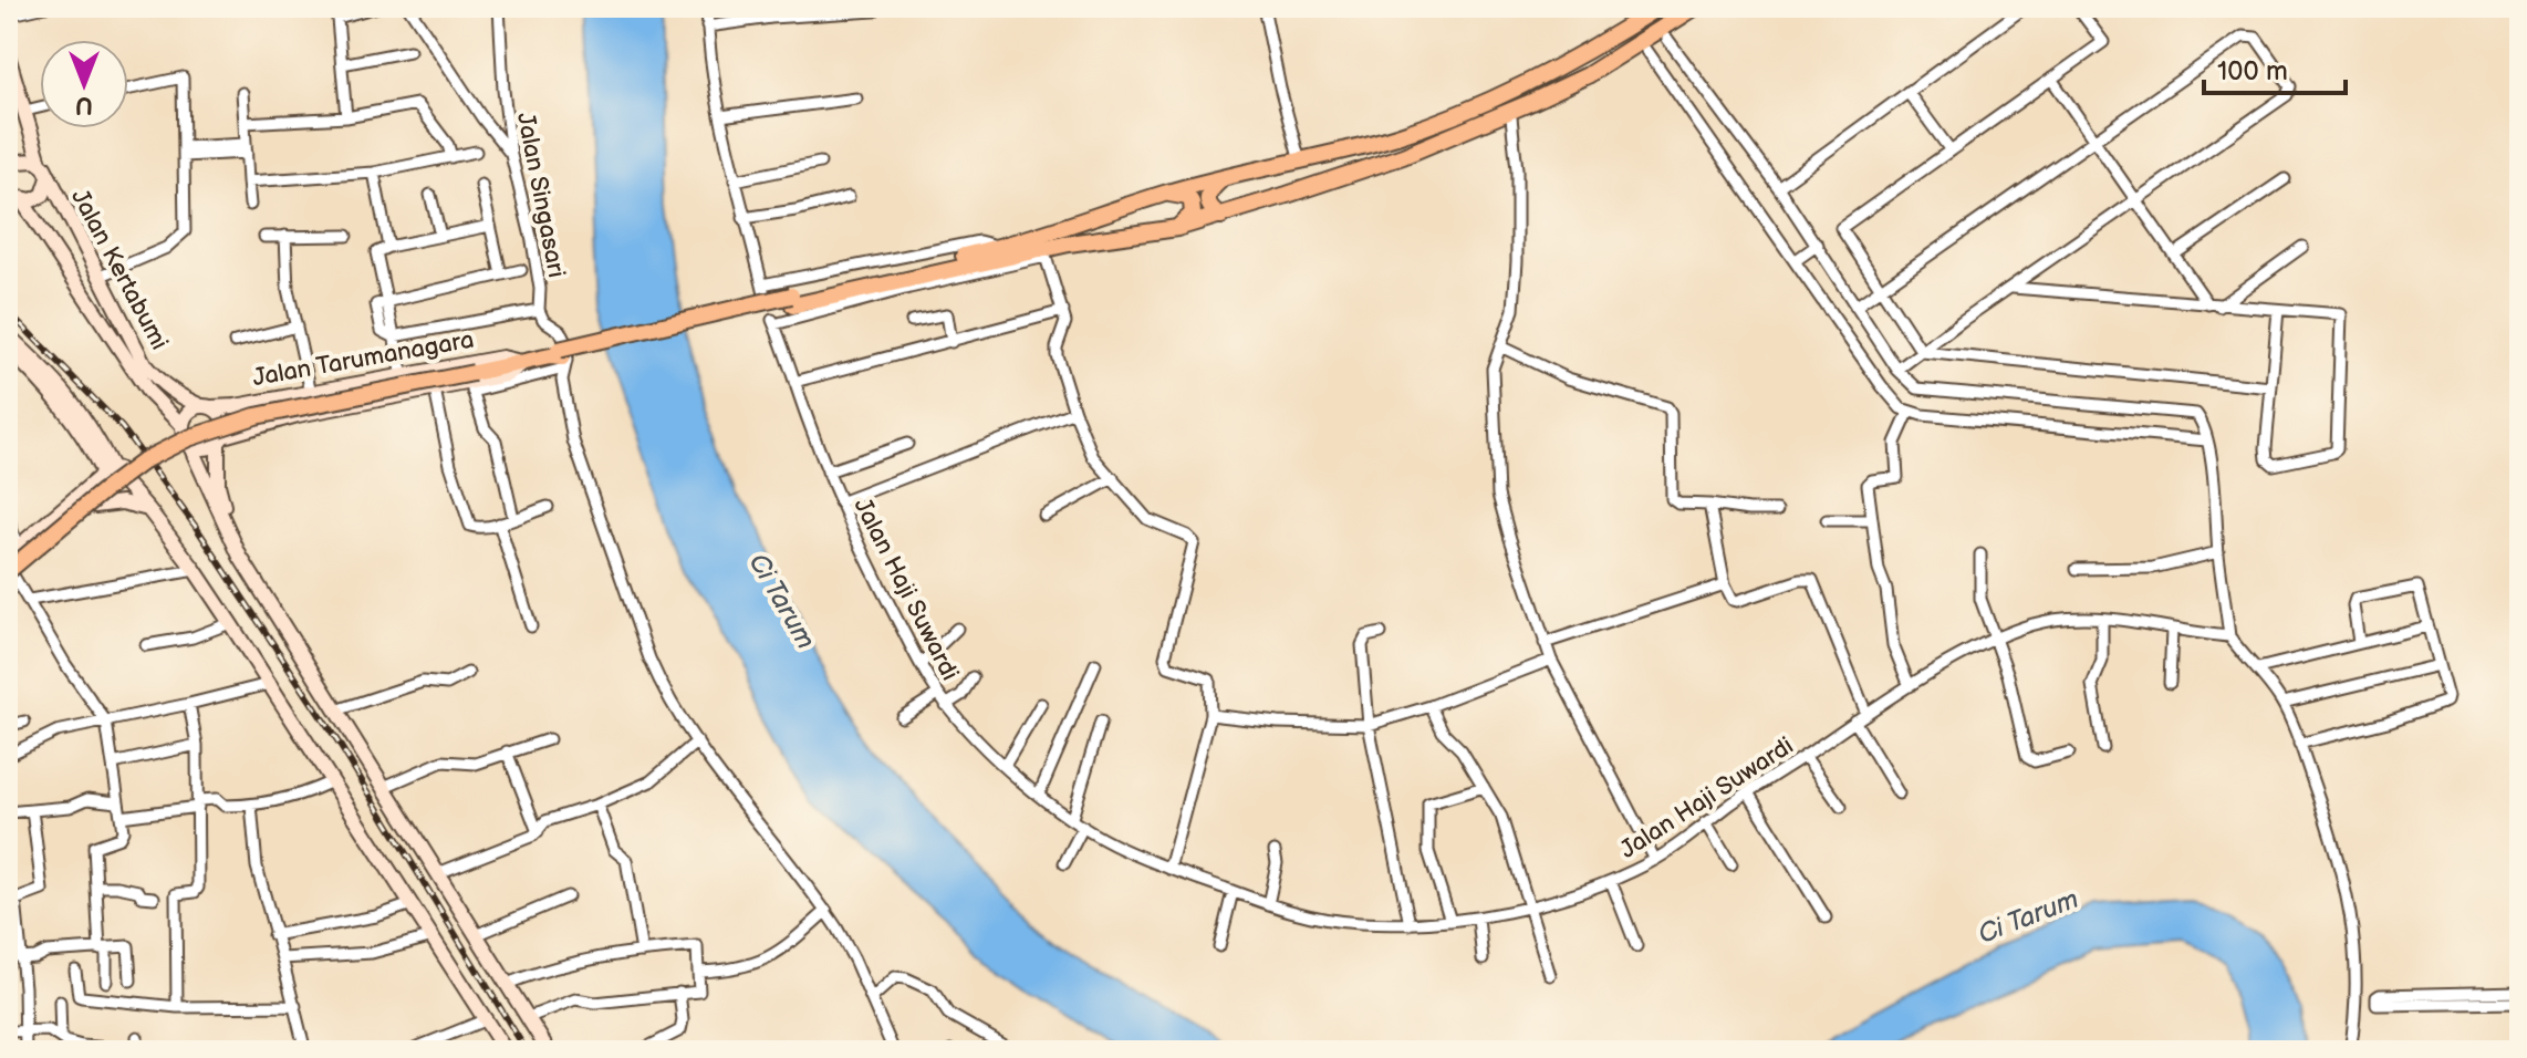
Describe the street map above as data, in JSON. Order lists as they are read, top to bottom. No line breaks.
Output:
{"streets":{"main road":["Jalan Kertabumi","Jalan Tarumanagara"],"street":["Jalan Singasari","Jalan Haji Suwardi"]},"crossings":[["Jalan Singasari","Jalan Tarumanagara"],["Jalan Kertabumi","Jalan Tarumanagara"]],"water":["Ci Tarum"],"scale_bar":"100 m","north":"bottom"}
